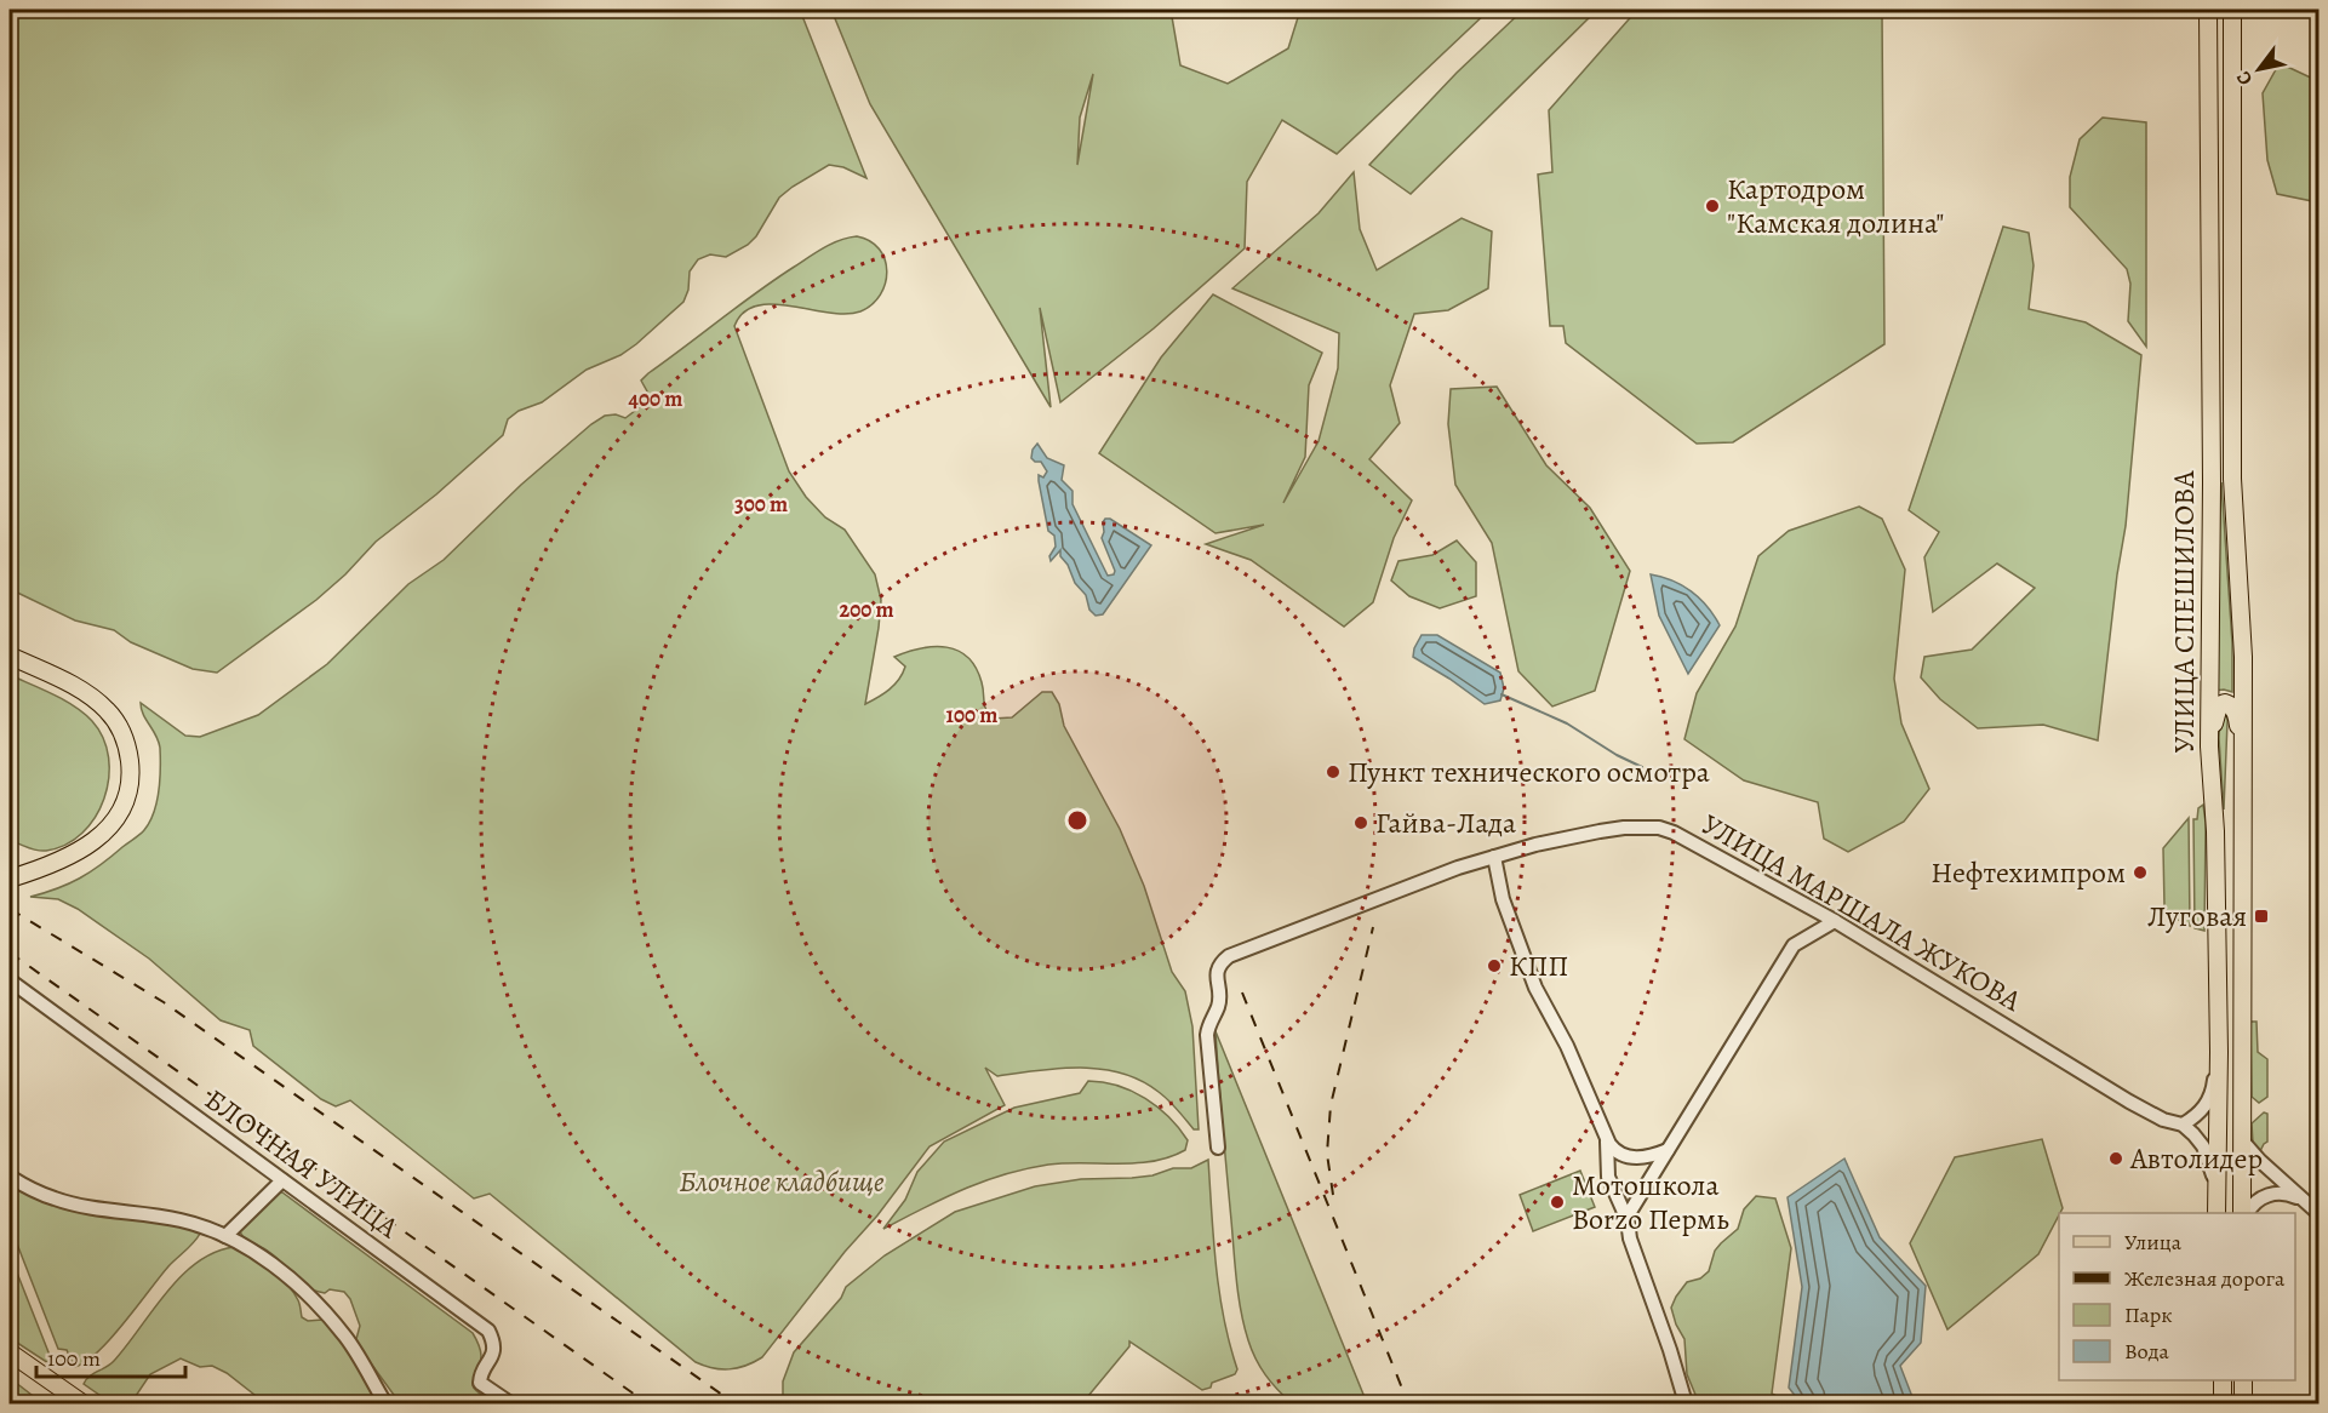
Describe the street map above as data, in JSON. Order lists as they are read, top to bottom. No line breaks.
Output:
{"streets":{"main road":["УЛИЦА СПЕШИЛОВА"],"street":["УЛИЦА МАРШАЛА ЖУКОВА","БЛОЧНАЯ УЛИЦА"]},"parks":["Блочное кладбище"],"places":{"other":["Картодром \"Камская долина\"","Пункт технического осмотра","Гайва-Лада","Нефтехимпром","КПП","Автолидер","Мотошкола Borzo Пермь"],"transit":["Луговая"]},"legend":["Улица","Железная дорога","Парк","Вода"],"scale_bar":"100 m","north":"bottom left","rings":["400 m","300 m","200 m","100 m"]}
